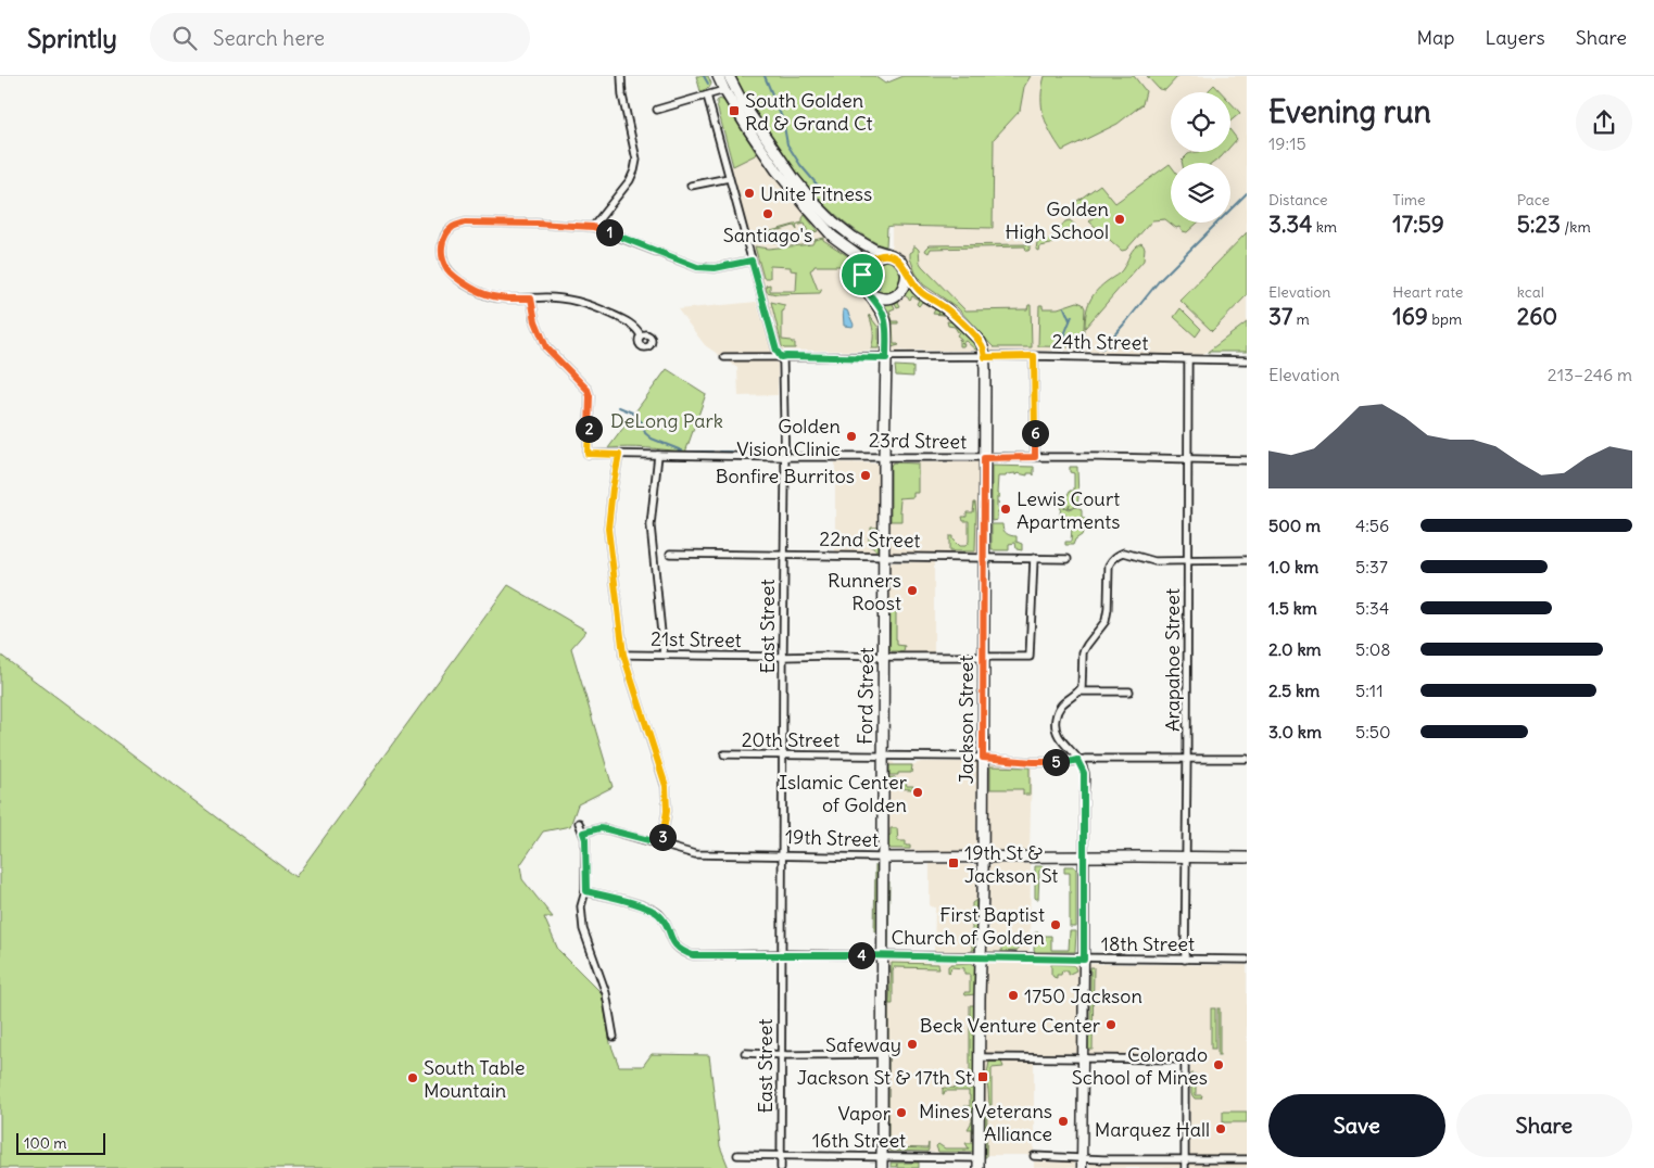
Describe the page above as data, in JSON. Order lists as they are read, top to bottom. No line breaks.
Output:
{"streets":{"main road":["Ford Street","Jackson Street","19th Street"],"street":["24th Street","23rd Street","22nd Street","East Street","21st Street","Arapahoe Street","20th Street","18th Street","16th Street"]},"crossings":[["24th Street","East Street"],["24th Street","Arapahoe Street"],["24th Street","Ford Street"],["24th Street","Jackson Street"],["23rd Street","East Street"],["23rd Street","Arapahoe Street"],["23rd Street","Ford Street"],["23rd Street","Jackson Street"],["22nd Street","East Street"],["22nd Street","21st Street"],["22nd Street","Ford Street"],["22nd Street","Jackson Street"],["East Street","21st Street"],["East Street","20th Street"],["East Street","19th Street"],["East Street","18th Street"],["East Street","16th Street"],["21st Street","Ford Street"],["21st Street","Jackson Street"],["Arapahoe Street","20th Street"],["Arapahoe Street","19th Street"],["Arapahoe Street","18th Street"],["Ford Street","Jackson Street"],["Ford Street","20th Street"],["Ford Street","19th Street"],["Ford Street","18th Street"],["Ford Street","16th Street"],["Jackson Street","20th Street"],["Jackson Street","19th Street"],["Jackson Street","18th Street"],["Jackson Street","16th Street"]],"parks":["DeLong Park"],"places":{"transit":["South Golden Rd & Grand Ct","19th St & Jackson St","Jackson St & 17th St"],"other":["Unite Fitness","Santiago's","Golden High School","Golden Vision Clinic","Bonfire Burritos","Lewis Court Apartments","Runners Roost","Islamic Center of Golden","First Baptist Church of Golden","1750 Jackson","Beck Venture Center","Safeway","Colorado School of Mines","South Table Mountain","Vapor","Mines Veterans Alliance","Marquez Hall"]},"scale_bar":"100 m","page":{"header":"Sprintly","search":"Search here","nav":["Map","Layers","Share"],"heading":["Evening run","19:15"],"stats":[["Distance","3.34 km"],["Time","17:59"],["Pace","5:23 /km"],["Elevation","37 m"],["Heart rate","169 bpm"],["kcal","260"]],"pins":["1","2","6","5","3","4"],"chart":["Elevation","213–246 m"],"list":[{"name":"500 m","note":"4:56"},{"name":"1.0 km","note":"5:37"},{"name":"1.5 km","note":"5:34"},{"name":"2.0 km","note":"5:08"},{"name":"2.5 km","note":"5:11"},{"name":"3.0 km","note":"5:50"}],"buttons":["Save","Share"],"scale":"100 m"}}
